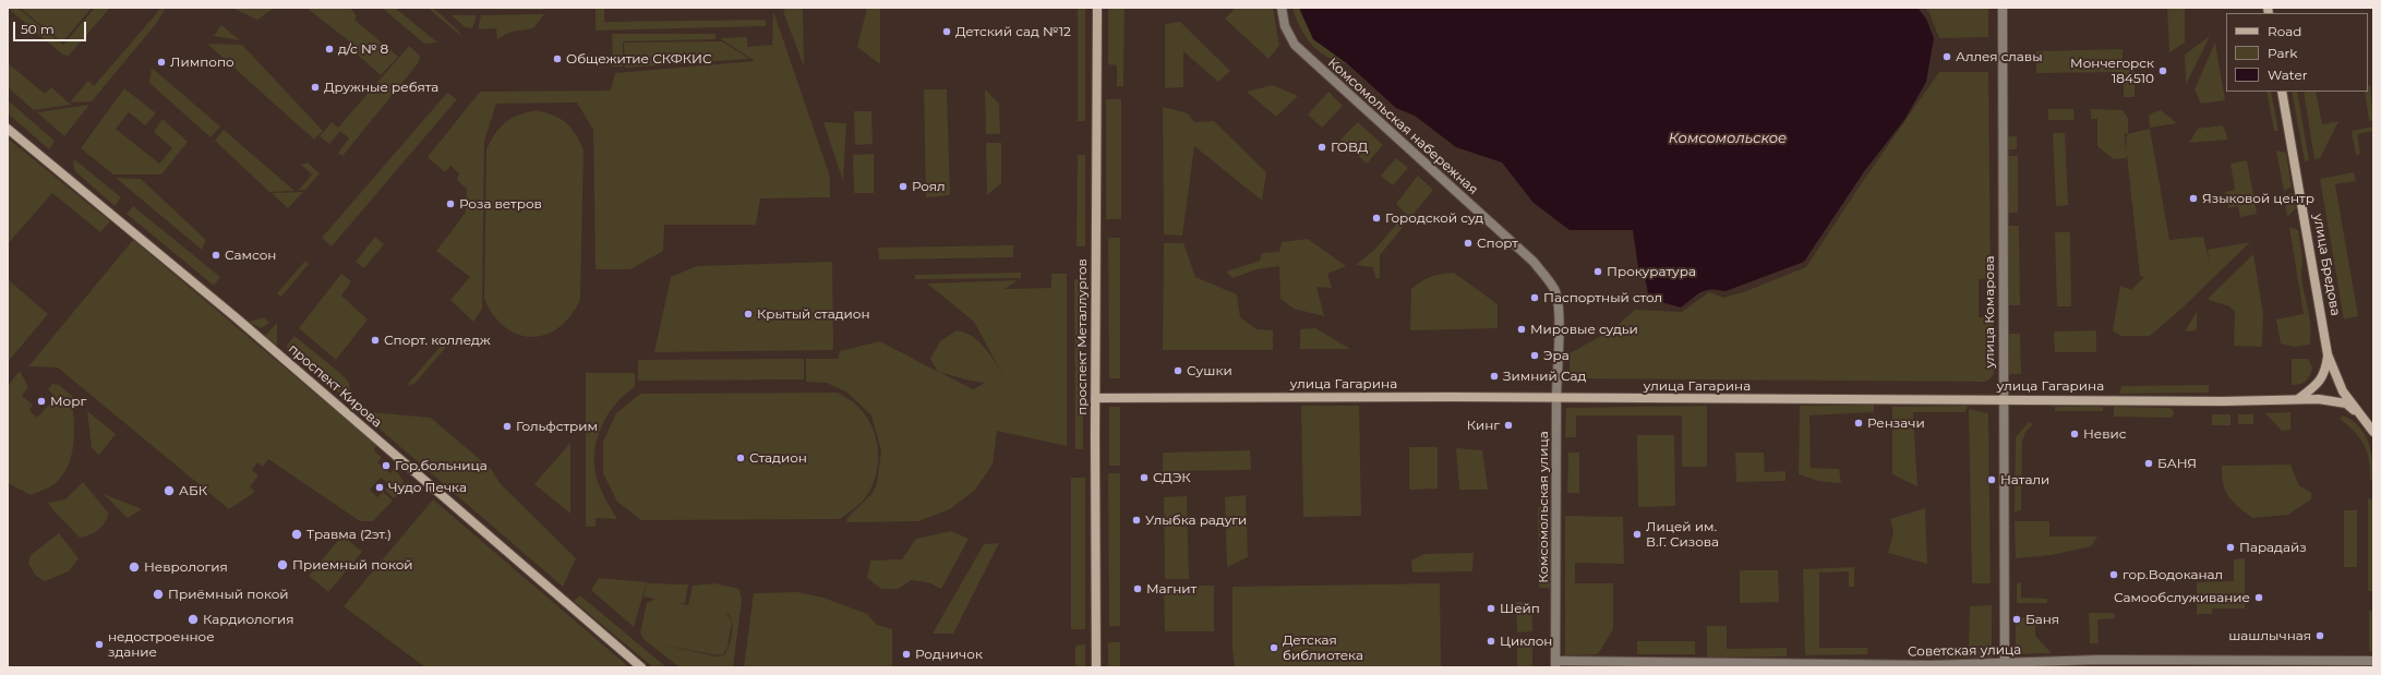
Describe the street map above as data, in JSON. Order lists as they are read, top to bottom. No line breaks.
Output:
{"streets":{"main road":["улица Бредова","проспект Металлургов","улица Гагарина","проспект Кирова"],"street":["Комсомольская набережная","улица Комарова","Комсомольская улица","Советская улица"]},"crossings":[["Комсомольская набережная","улица Гагарина"],["Комсомольская набережная","Комсомольская улица"],["улица Бредова","улица Гагарина"],["улица Комарова","улица Гагарина"],["улица Комарова","Советская улица"],["проспект Металлургов","улица Гагарина"],["улица Гагарина","Комсомольская улица"],["Комсомольская улица","Советская улица"]],"water":["Комсомольское"],"places":["Детский сад №12","д/с № 8","Аллея славы","Общежитие СКФКИС","Лимпопо","Мончегорск 184510","Дружные ребята","ГОВД","Роял","Языковой центр","Роза ветров","Городской суд","Спорт","Самсон","Прокуратура","Паспортный стол","Крытый стадион","Мировые судьи","Спорт. колледж","Эра","Сушки","Зимний Сад","Морг","Рензачи","Кинг","Гольфстрим","Невис","Стадион","БАНЯ","Гор.больница","СДЭК","Натали","Чудо Печка","АБК","Улыбка радуги","Травма (2эт.)","Лицей им. В.Г. Сизова","Парадайз","Приемный покой","Неврология","гор.Водоканал","Магнит","Приёмный покой","Самообслуживание","Шейп","Кардиология","Баня","шашлычная","Циклон","недостроенное здание","Детская библиотека","Родничок"],"legend":["Road","Park","Water"],"scale_bar":"50 m"}
